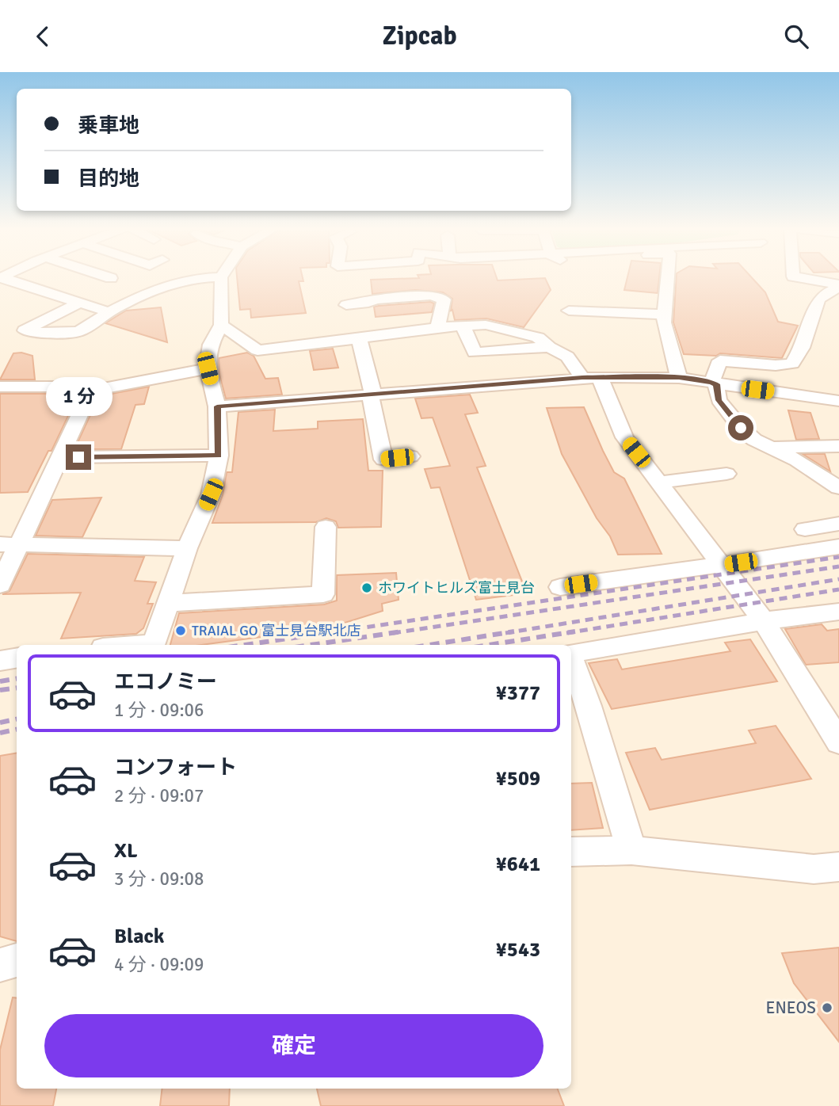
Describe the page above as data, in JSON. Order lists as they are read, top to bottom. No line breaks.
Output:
{"places":["ホワイトヒルズ富士見台","TRAIAL GO 富士見台駅北店","ENEOS"],"page":{"header":"Zipcab","banner":["乗車地","目的地"],"bubble":"1 分","list":[{"name":"エコノミー","note":"1 分 · 09:06","value":"¥377"},{"name":"コンフォート","note":"2 分 · 09:07","value":"¥509"},{"name":"XL","note":"3 分 · 09:08","value":"¥641"},{"name":"Black","note":"4 分 · 09:09","value":"¥543"}],"buttons":"確定"}}
